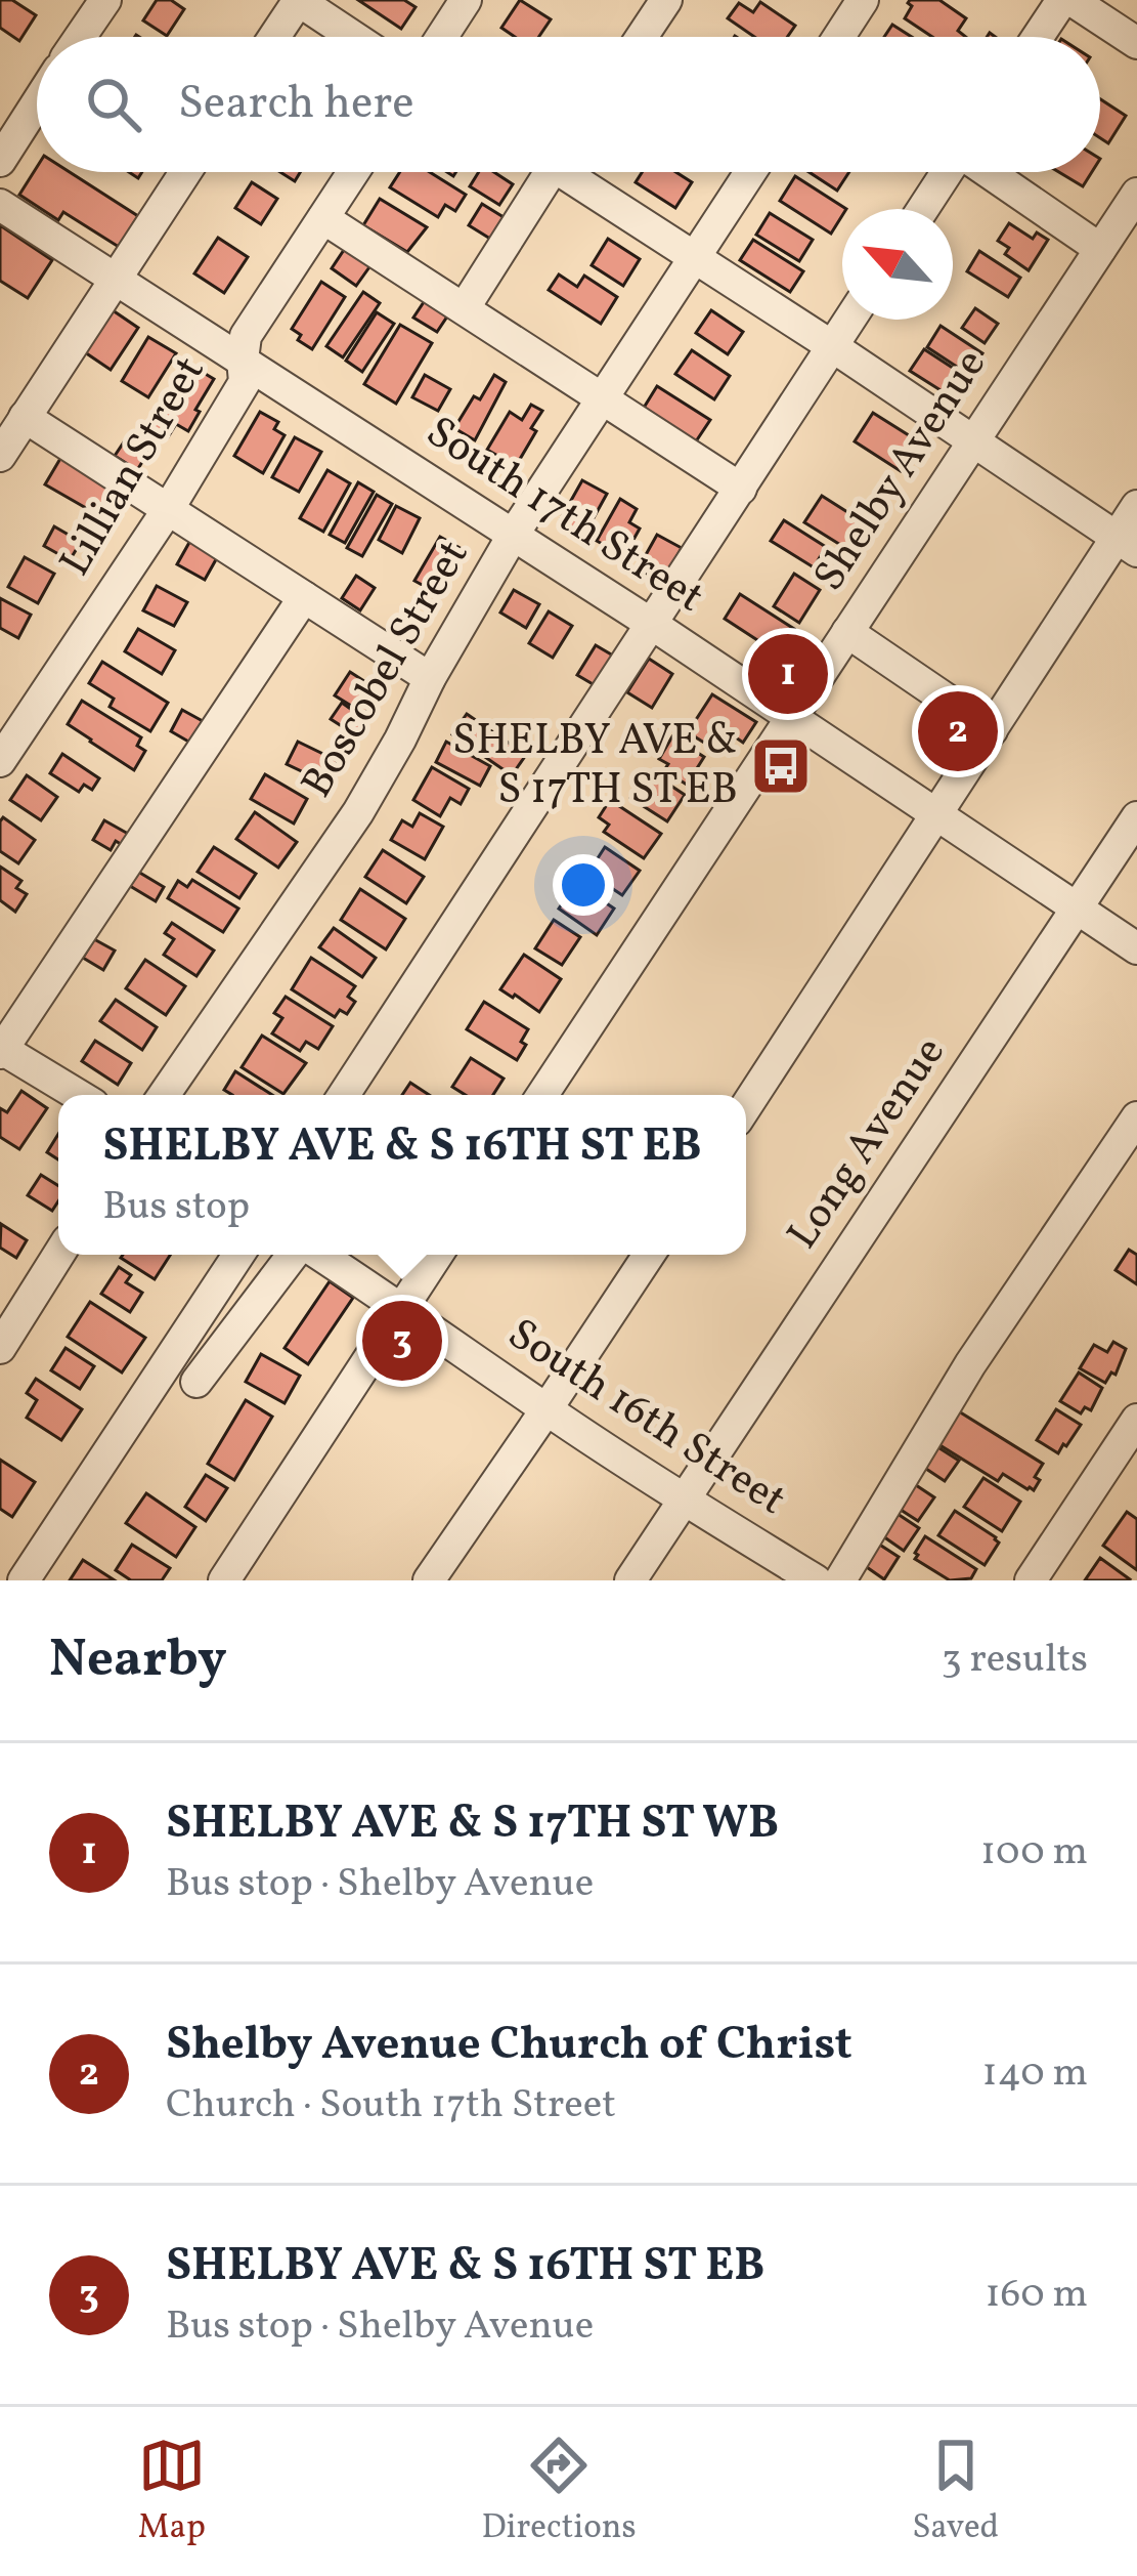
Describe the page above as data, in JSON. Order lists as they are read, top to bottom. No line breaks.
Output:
{"streets":{"street":["Lillian Street","Shelby Avenue","South 17th Street","Boscobel Street","Long Avenue","South 16th Street"]},"crossings":[["Lillian Street","South 17th Street"],["Shelby Avenue","South 17th Street"],["South 17th Street","Boscobel Street"],["South 17th Street","Long Avenue"],["Long Avenue","South 16th Street"]],"places":{"bus stop":["SHELBY AVE & S 17TH ST EB"]},"north":"top left","page":{"search":"Search here","pins":["1","2","3"],"popup":["SHELBY AVE & S 16TH ST EB","Bus stop"],"heading":["Nearby","3 results"],"list":[{"mark":"1","name":"SHELBY AVE & S 17TH ST WB","note":"Bus stop · Shelby Avenue","value":"100 m"},{"mark":"2","name":"Shelby Avenue Church of Christ","note":"Church · South 17th Street","value":"140 m"},{"mark":"3","name":"SHELBY AVE & S 16TH ST EB","note":"Bus stop · Shelby Avenue","value":"160 m"}],"nav":["Map","Directions","Saved"]}}
